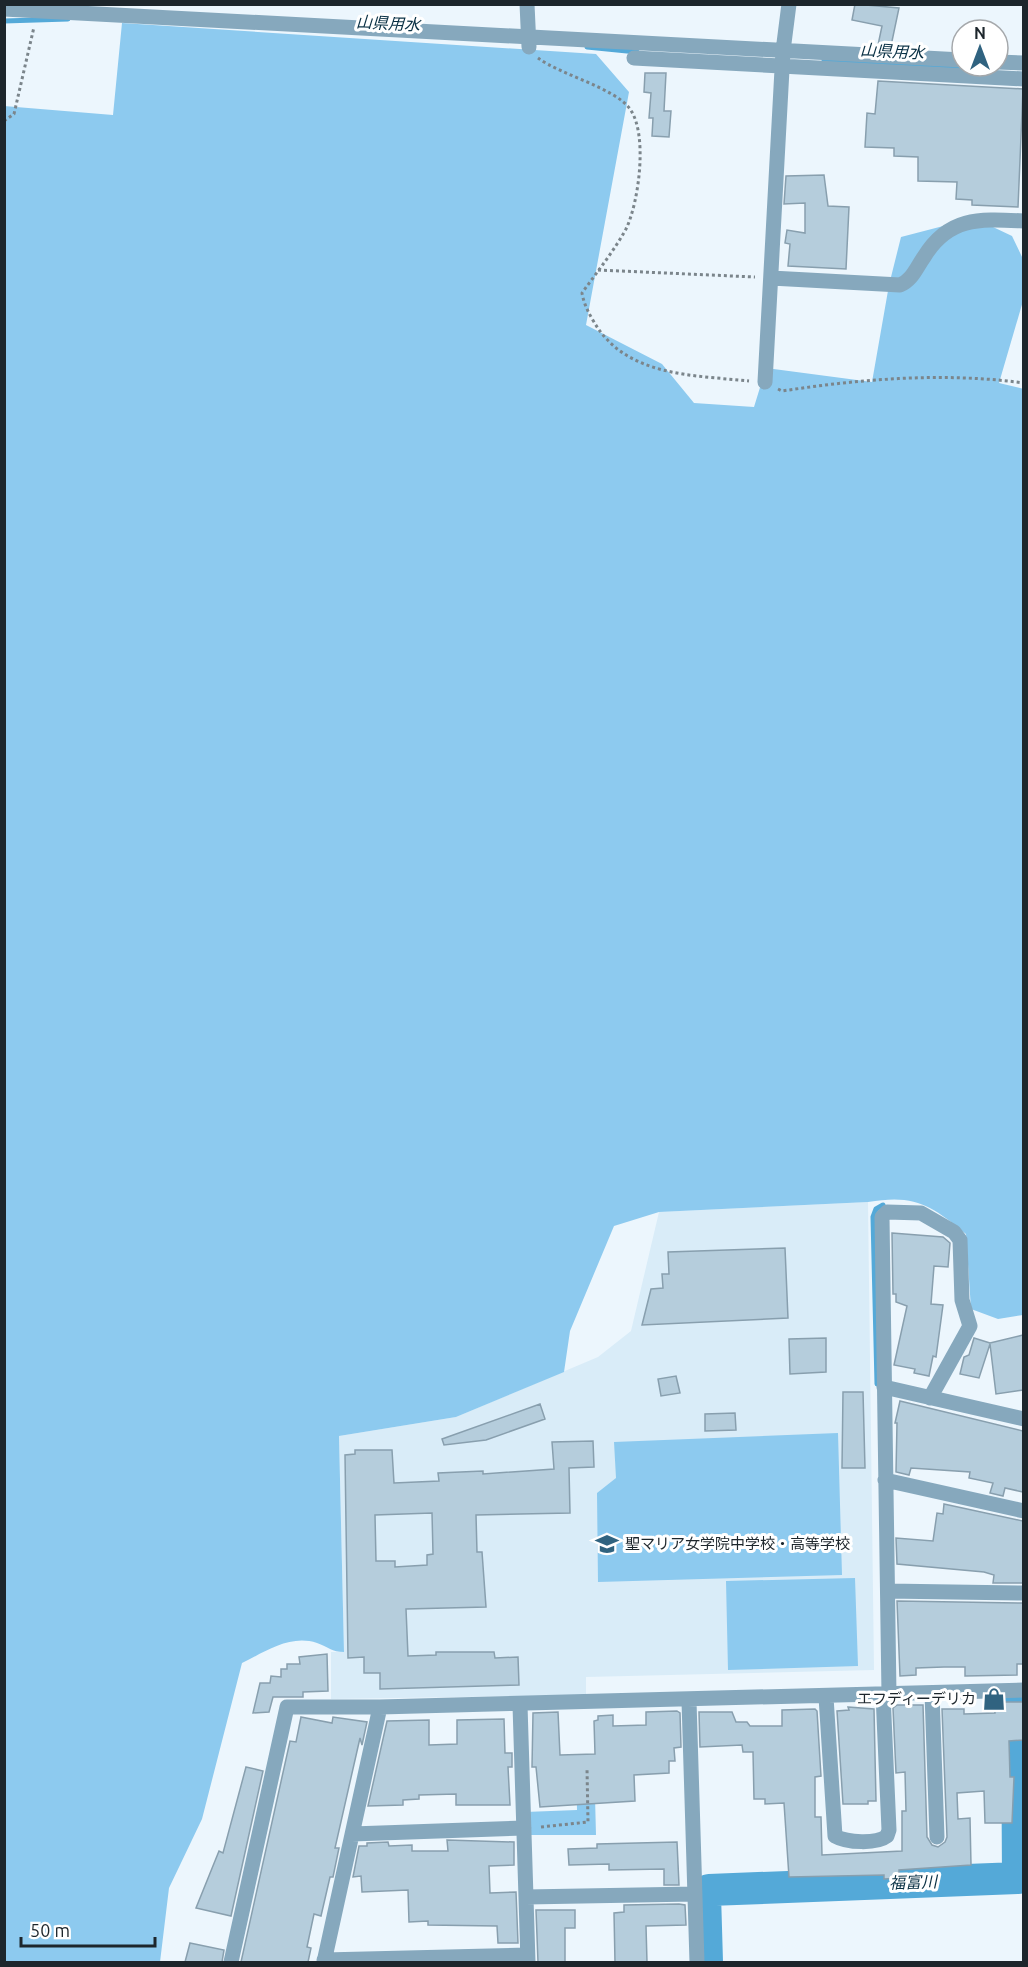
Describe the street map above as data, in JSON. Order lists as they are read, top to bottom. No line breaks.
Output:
{"water":["山県用水","福富川"],"places":{"school or university":["聖マリア女学院中学校・高等学校"],"shop":["エフディーデリカ"]},"scale_bar":"50 m","north":"top"}
